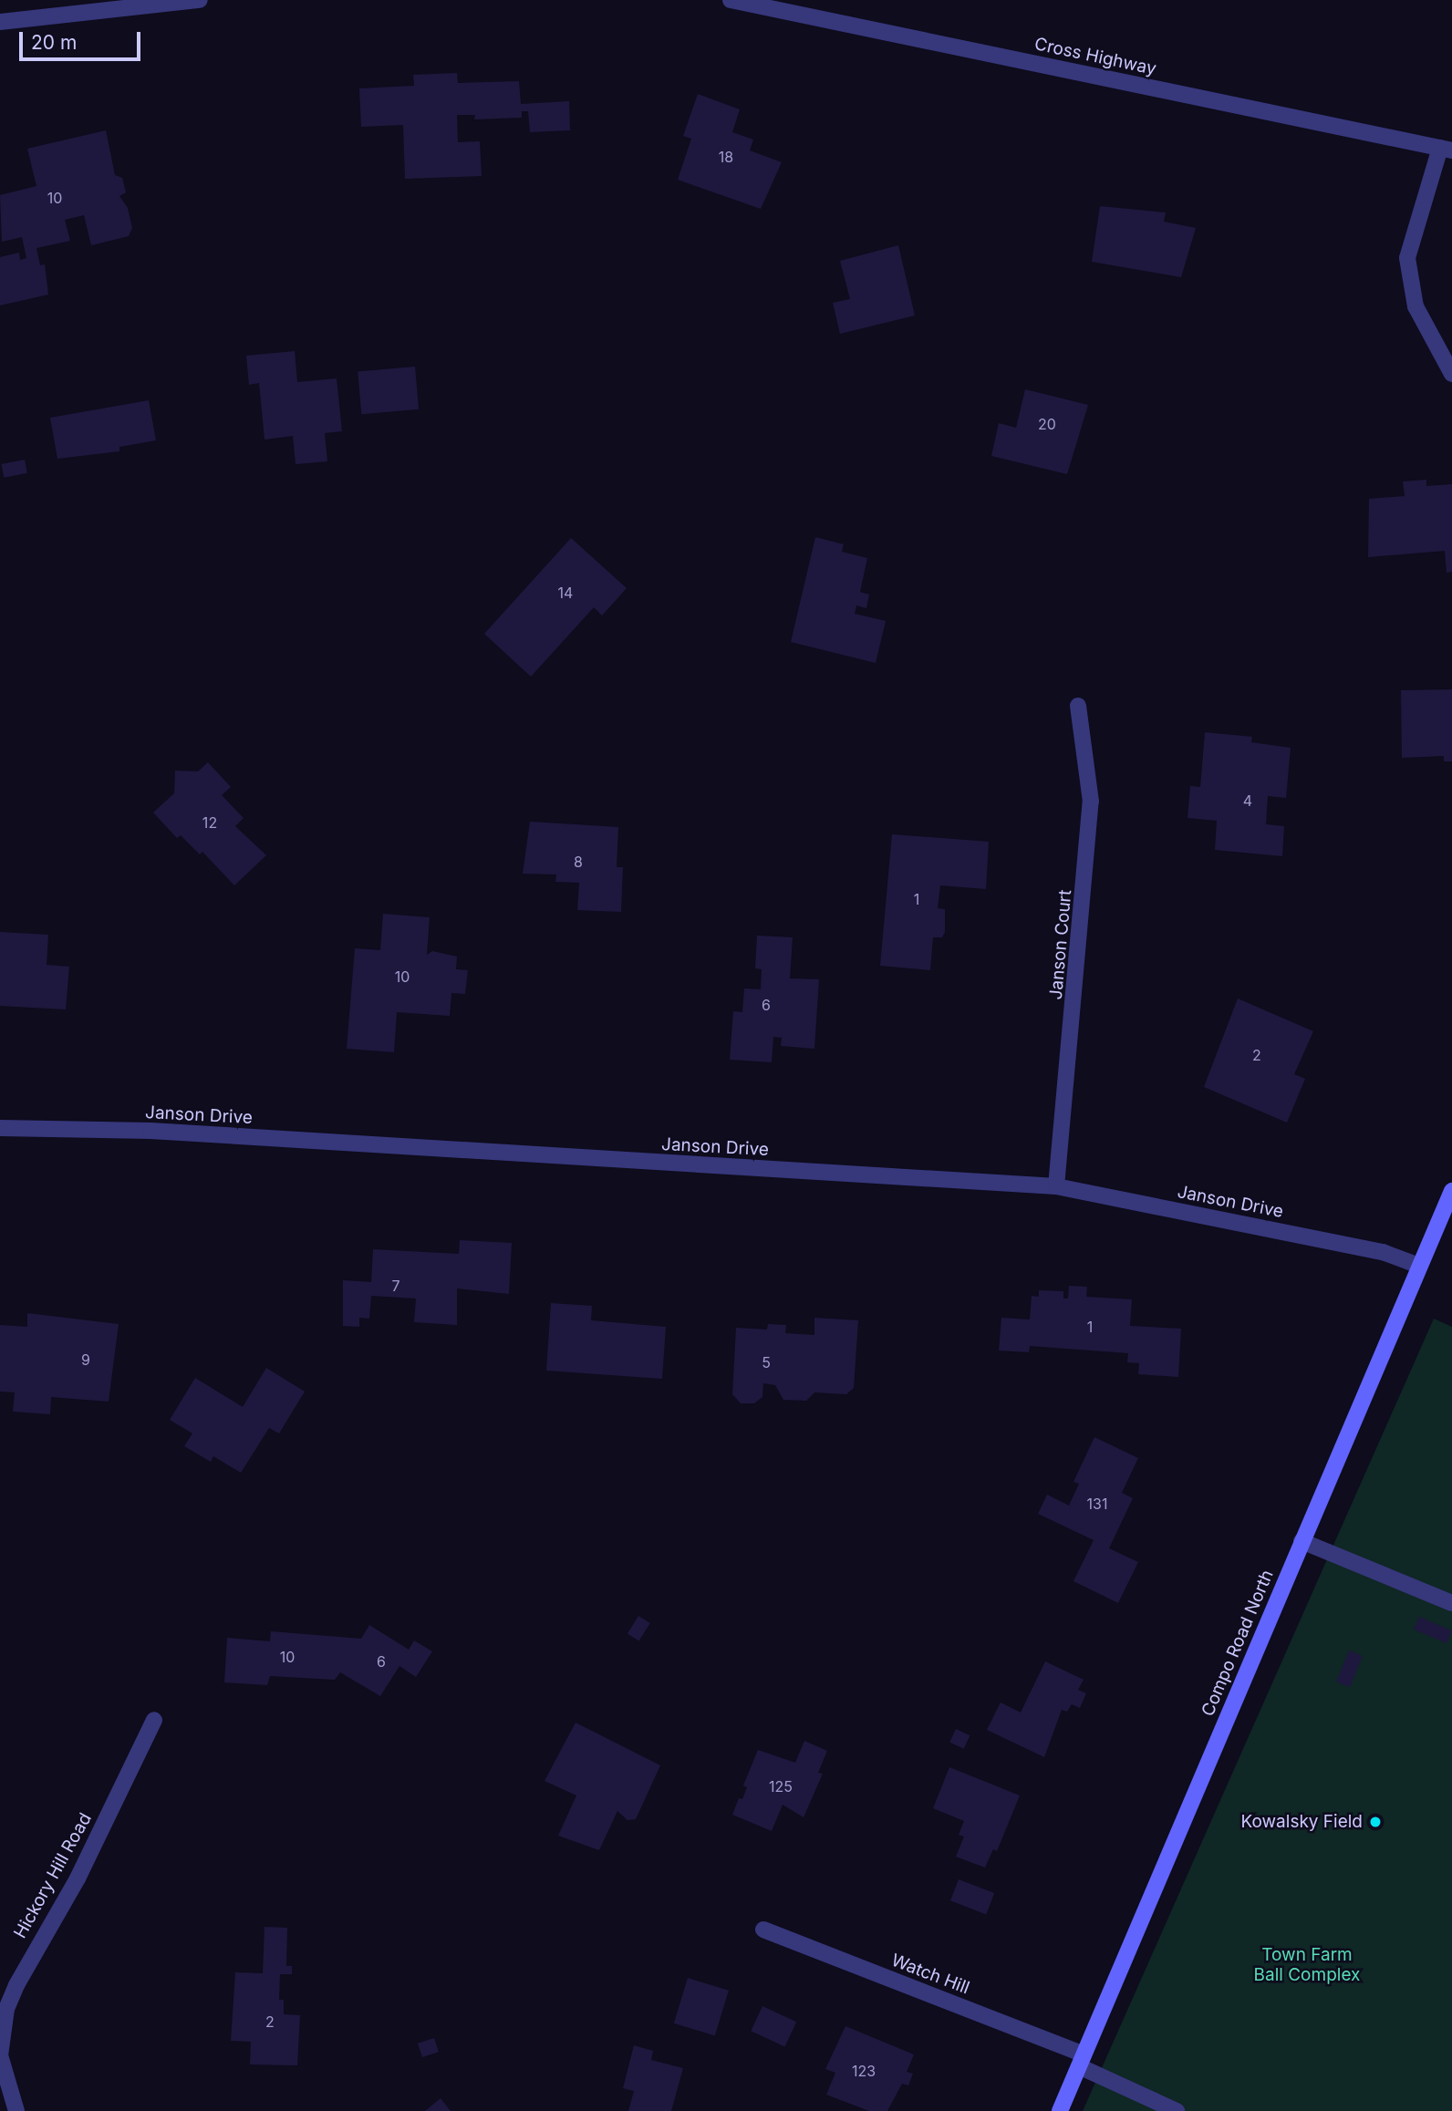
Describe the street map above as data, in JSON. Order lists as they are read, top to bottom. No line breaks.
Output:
{"streets":{"main road":["Compo Road North"],"street":["Cross Highway","Janson Court","Janson Drive","Hickory Hill Road","Watch Hill"]},"crossings":[["Janson Court","Janson Drive"],["Janson Drive","Compo Road North"],["Compo Road North","Watch Hill"]],"parks":["Town Farm Ball Complex"],"places":["Kowalsky Field"],"house_numbers":["18","10","20","14","4","12","8","1","10","6","2","7","1","9","5","131","10","6","125","2","123"],"scale_bar":"20 m"}
